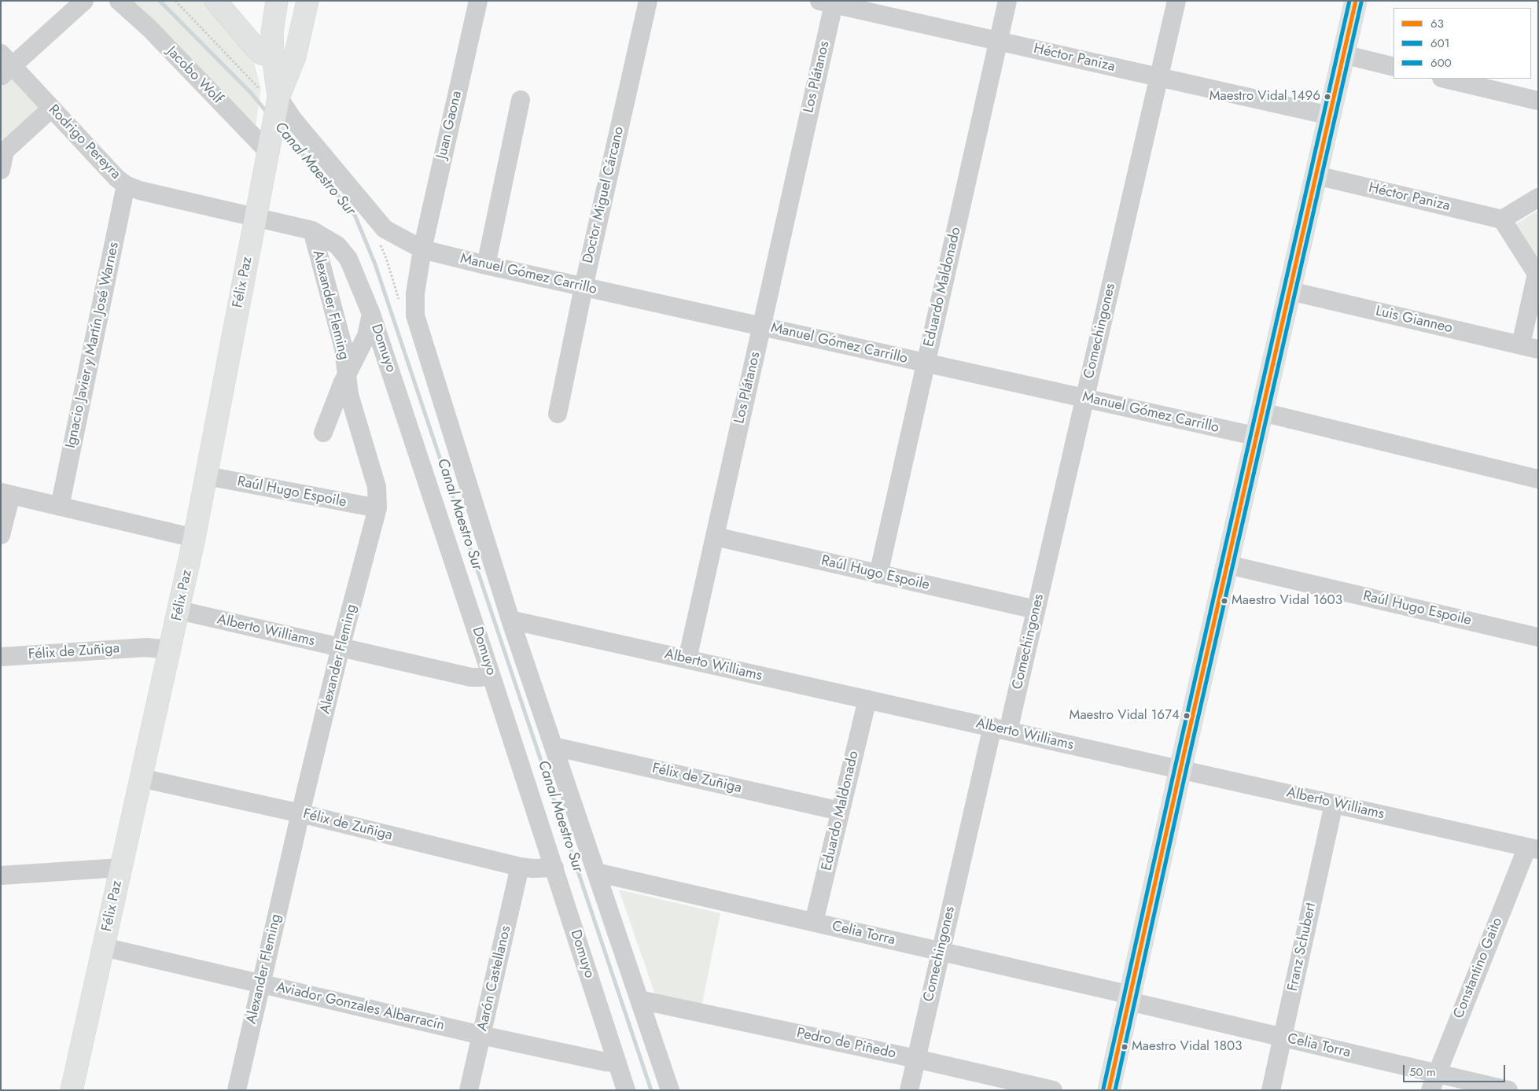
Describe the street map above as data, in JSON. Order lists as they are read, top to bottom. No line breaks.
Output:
{"streets":{"main road":["Félix Paz"],"street":["Héctor Paniza","Jacobo Wolf","Los Plátanos","Juan Gaona","Rodrigo Pereyra","Doctor Miguel Cárcano","Manuel Gómez Carrillo","Eduardo Maldonado","Alexander Fleming","Luis Gianneo","Comechingones","Ignacio Javier y Martín José Warnes","Domuyo","Raúl Hugo Espoile","Alberto Williams","Félix de Zuñiga","Celia Torra","Franz Schubert","Constantino Gaito","Aarón Castellanos","Aviador Gonzales Albarracín","Pedro de Piñedo"]},"crossings":[["Héctor Paniza","Los Plátanos"],["Héctor Paniza","Eduardo Maldonado"],["Héctor Paniza","Comechingones"],["Jacobo Wolf","Félix Paz"],["Los Plátanos","Manuel Gómez Carrillo"],["Los Plátanos","Raúl Hugo Espoile"],["Los Plátanos","Alberto Williams"],["Juan Gaona","Manuel Gómez Carrillo"],["Juan Gaona","Alberto Williams"],["Rodrigo Pereyra","Félix Paz"],["Rodrigo Pereyra","Alexander Fleming"],["Rodrigo Pereyra","Ignacio Javier y Martín José Warnes"],["Rodrigo Pereyra","Domuyo"],["Doctor Miguel Cárcano","Manuel Gómez Carrillo"],["Manuel Gómez Carrillo","Félix Paz"],["Manuel Gómez Carrillo","Eduardo Maldonado"],["Manuel Gómez Carrillo","Comechingones"],["Félix Paz","Raúl Hugo Espoile"],["Félix Paz","Alberto Williams"],["Félix Paz","Félix de Zuñiga"],["Félix Paz","Aviador Gonzales Albarracín"],["Eduardo Maldonado","Raúl Hugo Espoile"],["Eduardo Maldonado","Alberto Williams"],["Eduardo Maldonado","Félix de Zuñiga"],["Eduardo Maldonado","Celia Torra"],["Alexander Fleming","Domuyo"],["Alexander Fleming","Raúl Hugo Espoile"],["Alexander Fleming","Alberto Williams"],["Alexander Fleming","Félix de Zuñiga"],["Alexander Fleming","Aviador Gonzales Albarracín"],["Comechingones","Raúl Hugo Espoile"],["Comechingones","Alberto Williams"],["Comechingones","Celia Torra"],["Comechingones","Pedro de Piñedo"],["Domuyo","Alberto Williams"],["Domuyo","Félix de Zuñiga"],["Domuyo","Aviador Gonzales Albarracín"],["Alberto Williams","Franz Schubert"],["Alberto Williams","Constantino Gaito"],["Félix de Zuñiga","Aarón Castellanos"],["Celia Torra","Franz Schubert"],["Celia Torra","Constantino Gaito"],["Aarón Castellanos","Aviador Gonzales Albarracín"]],"water":["Canal Maestro Sur"],"places":["Maestro Vidal 1496","Maestro Vidal 1603","Maestro Vidal 1674","Maestro Vidal 1803"],"lines":["transit line 63","transit line 600","transit line 601"],"legend":["63","601","600"],"scale_bar":"50 m"}
